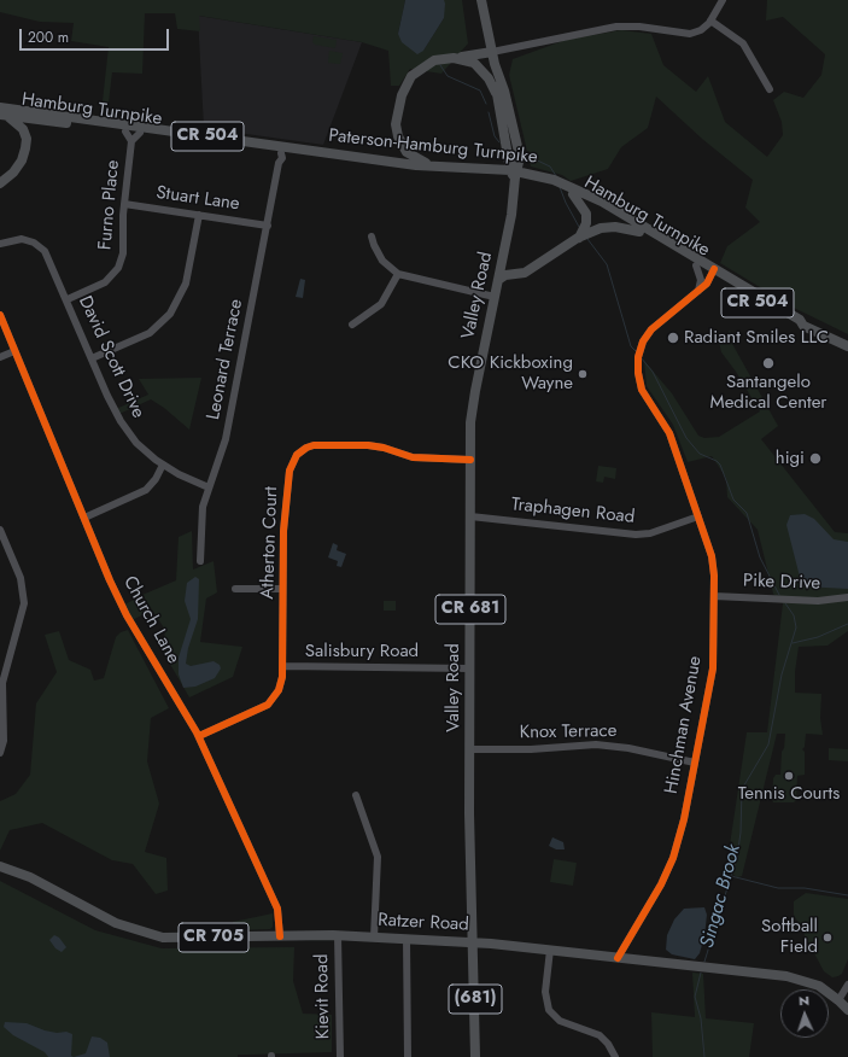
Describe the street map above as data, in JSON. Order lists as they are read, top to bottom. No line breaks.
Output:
{"streets":{"main road":["Hamburg Turnpike","CR 504","Paterson-Hamburg Turnpike","Valley Road","CR 681","Ratzer Road","CR 705","(681)"],"street":["Stuart Lane","Furno Place","David Scott Drive","Leonard Terrace","Traphagen Road","Atherton Court","Pike Drive","Church Lane","Salisbury Road","Hinchman Avenue","Knox Terrace","Kievit Road"]},"crossings":[["Hamburg Turnpike","CR 504"],["Hamburg Turnpike","Paterson-Hamburg Turnpike"],["Hamburg Turnpike","Furno Place"],["Hamburg Turnpike","Valley Road"],["Hamburg Turnpike","Leonard Terrace"],["Hamburg Turnpike","Hinchman Avenue"],["CR 504","Hinchman Avenue"],["Paterson-Hamburg Turnpike","Valley Road"],["Stuart Lane","Furno Place"],["Stuart Lane","Leonard Terrace"],["Furno Place","David Scott Drive"],["Valley Road","Traphagen Road"],["Valley Road","Atherton Court"],["Valley Road","Salisbury Road"],["Valley Road","Knox Terrace"],["Valley Road","Ratzer Road"],["David Scott Drive","Leonard Terrace"],["Traphagen Road","Hinchman Avenue"],["Atherton Court","Church Lane"],["Atherton Court","Salisbury Road"],["Pike Drive","Hinchman Avenue"],["Church Lane","Ratzer Road"],["Hinchman Avenue","Knox Terrace"],["Hinchman Avenue","Ratzer Road"],["Ratzer Road","Kievit Road"]],"water":["Singac Brook"],"places":["Radiant Smiles LLC","Santangelo Medical Center","CKO Kickboxing Wayne","higi","Tennis Courts","Softball Field"],"scale_bar":"200 m","north":"top"}
